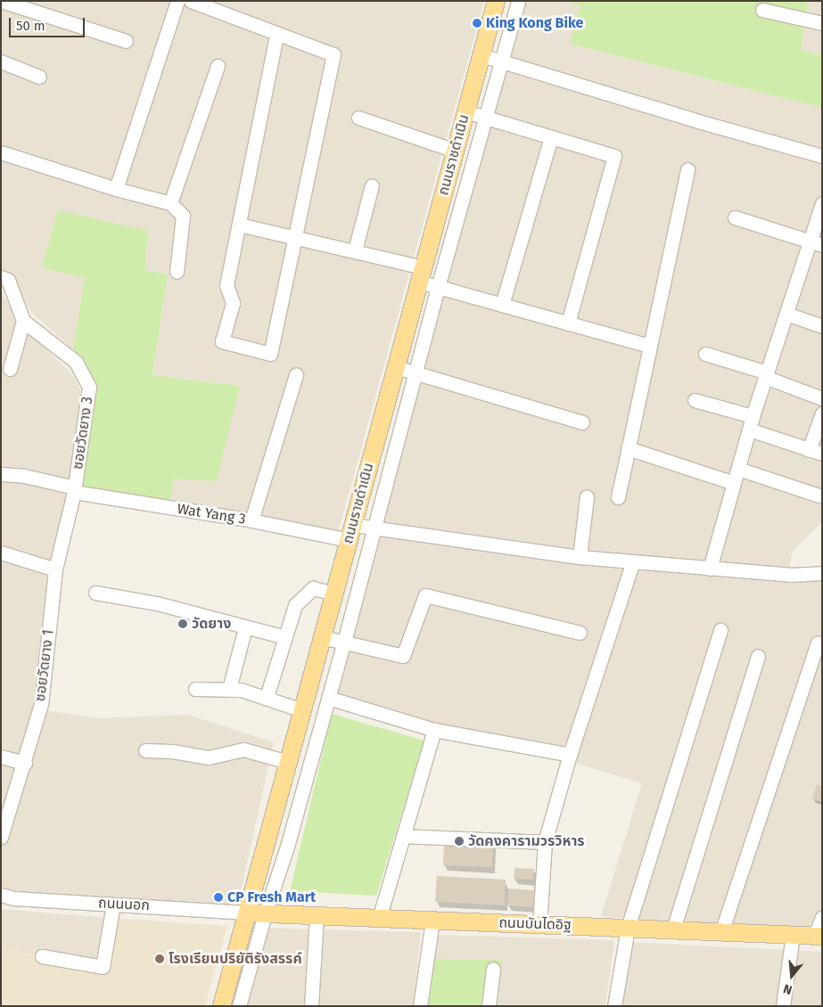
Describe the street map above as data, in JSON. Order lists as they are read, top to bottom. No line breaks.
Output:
{"streets":{"main road":["ถนนราชดำเนิน","ถนนบันไดอิฐ"],"street":["ซอยวัดยาง 3","Wat Yang 3","ซอยวัดยาง 1","ถนนนอก"]},"crossings":[["ถนนราชดำเนิน","Wat Yang 3"],["ถนนราชดำเนิน","ถนนนอก"],["ถนนราชดำเนิน","ถนนบันไดอิฐ"],["ซอยวัดยาง 3","Wat Yang 3"],["ซอยวัดยาง 3","ซอยวัดยาง 1"],["Wat Yang 3","ซอยวัดยาง 1"],["ถนนนอก","ถนนบันไดอิฐ"]],"places":["King Kong Bike","วัดยาง","วัดคงคารามวรวิหาร","CP Fresh Mart","โรงเรียนปริยัติรังสรรค์"],"scale_bar":"50 m","north":"bottom"}
